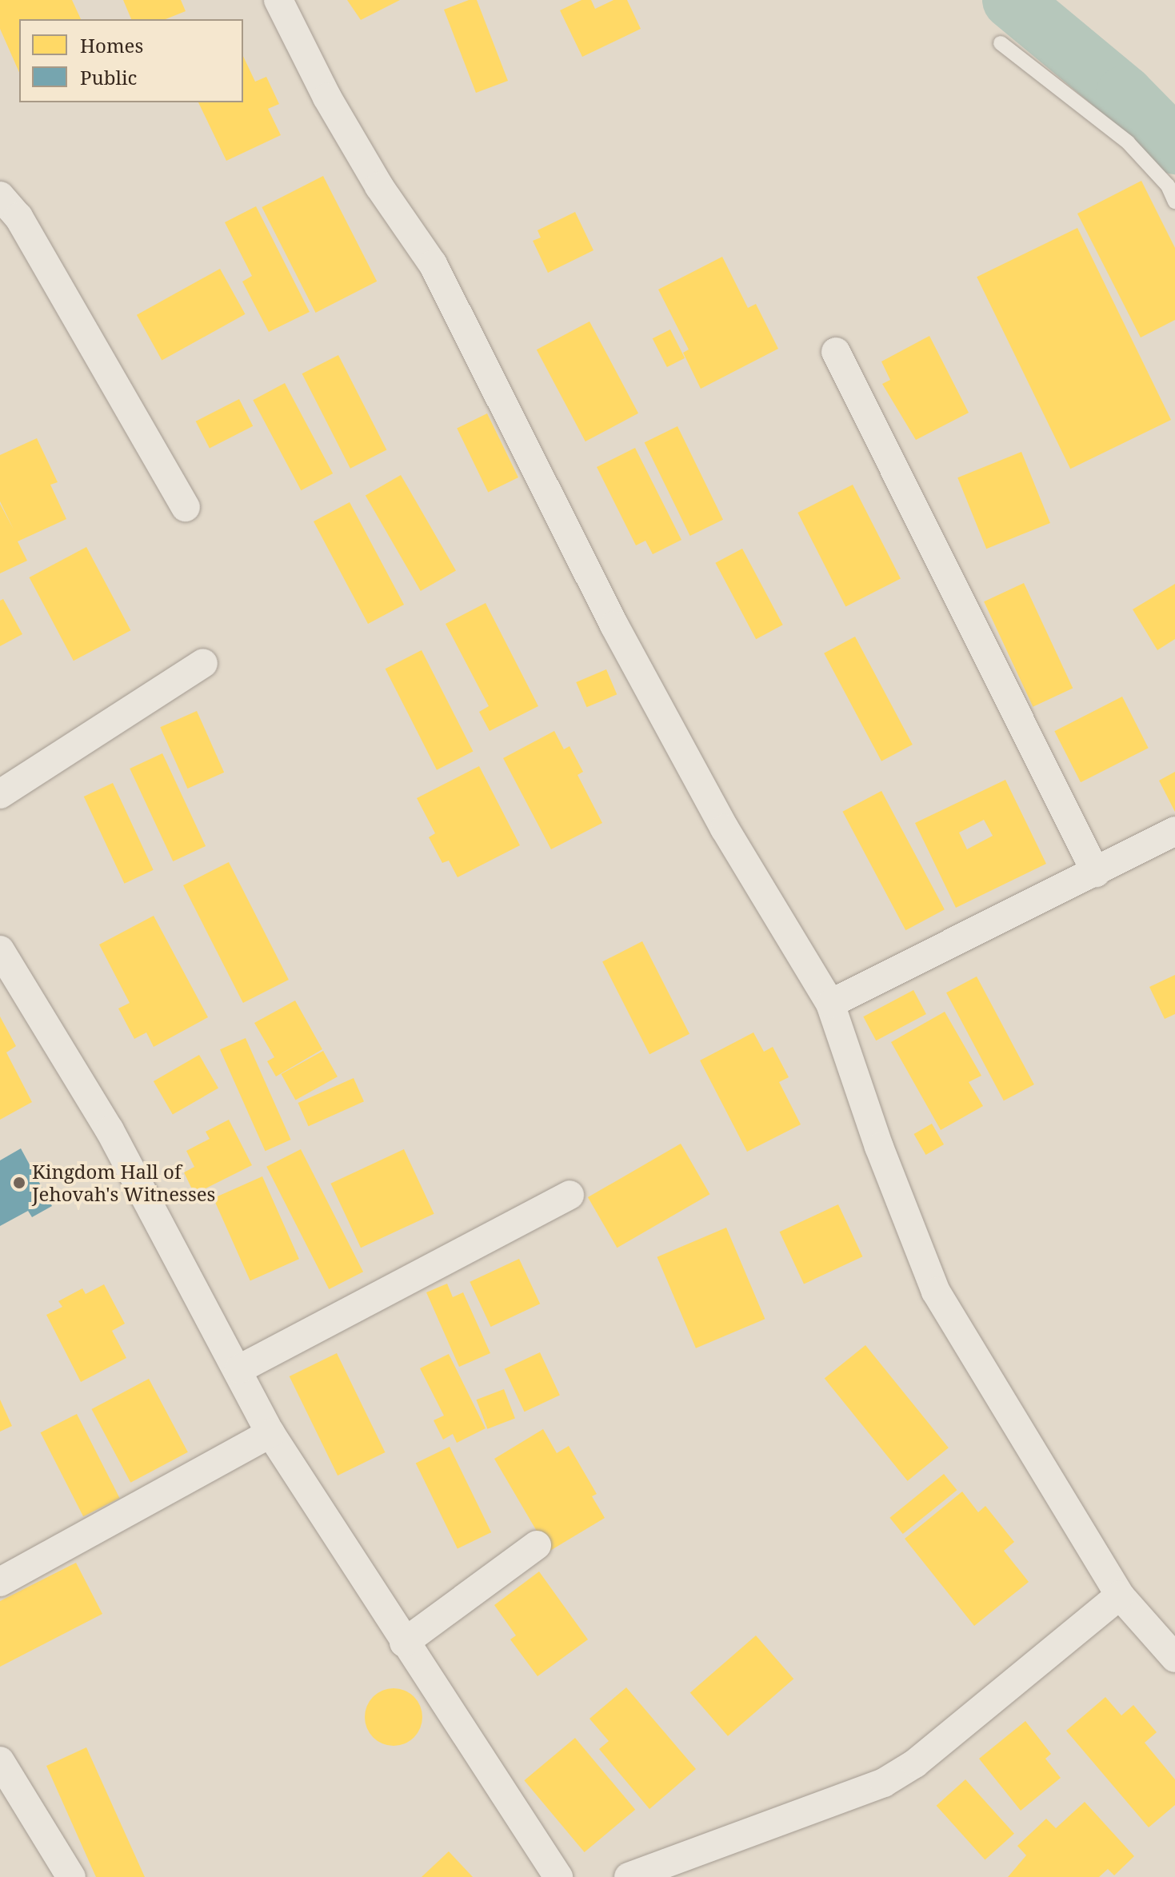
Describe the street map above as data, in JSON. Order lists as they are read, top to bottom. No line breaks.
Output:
{"places":["Kingdom Hall of Jehovah's Witnesses"],"legend":["Homes","Public"]}
